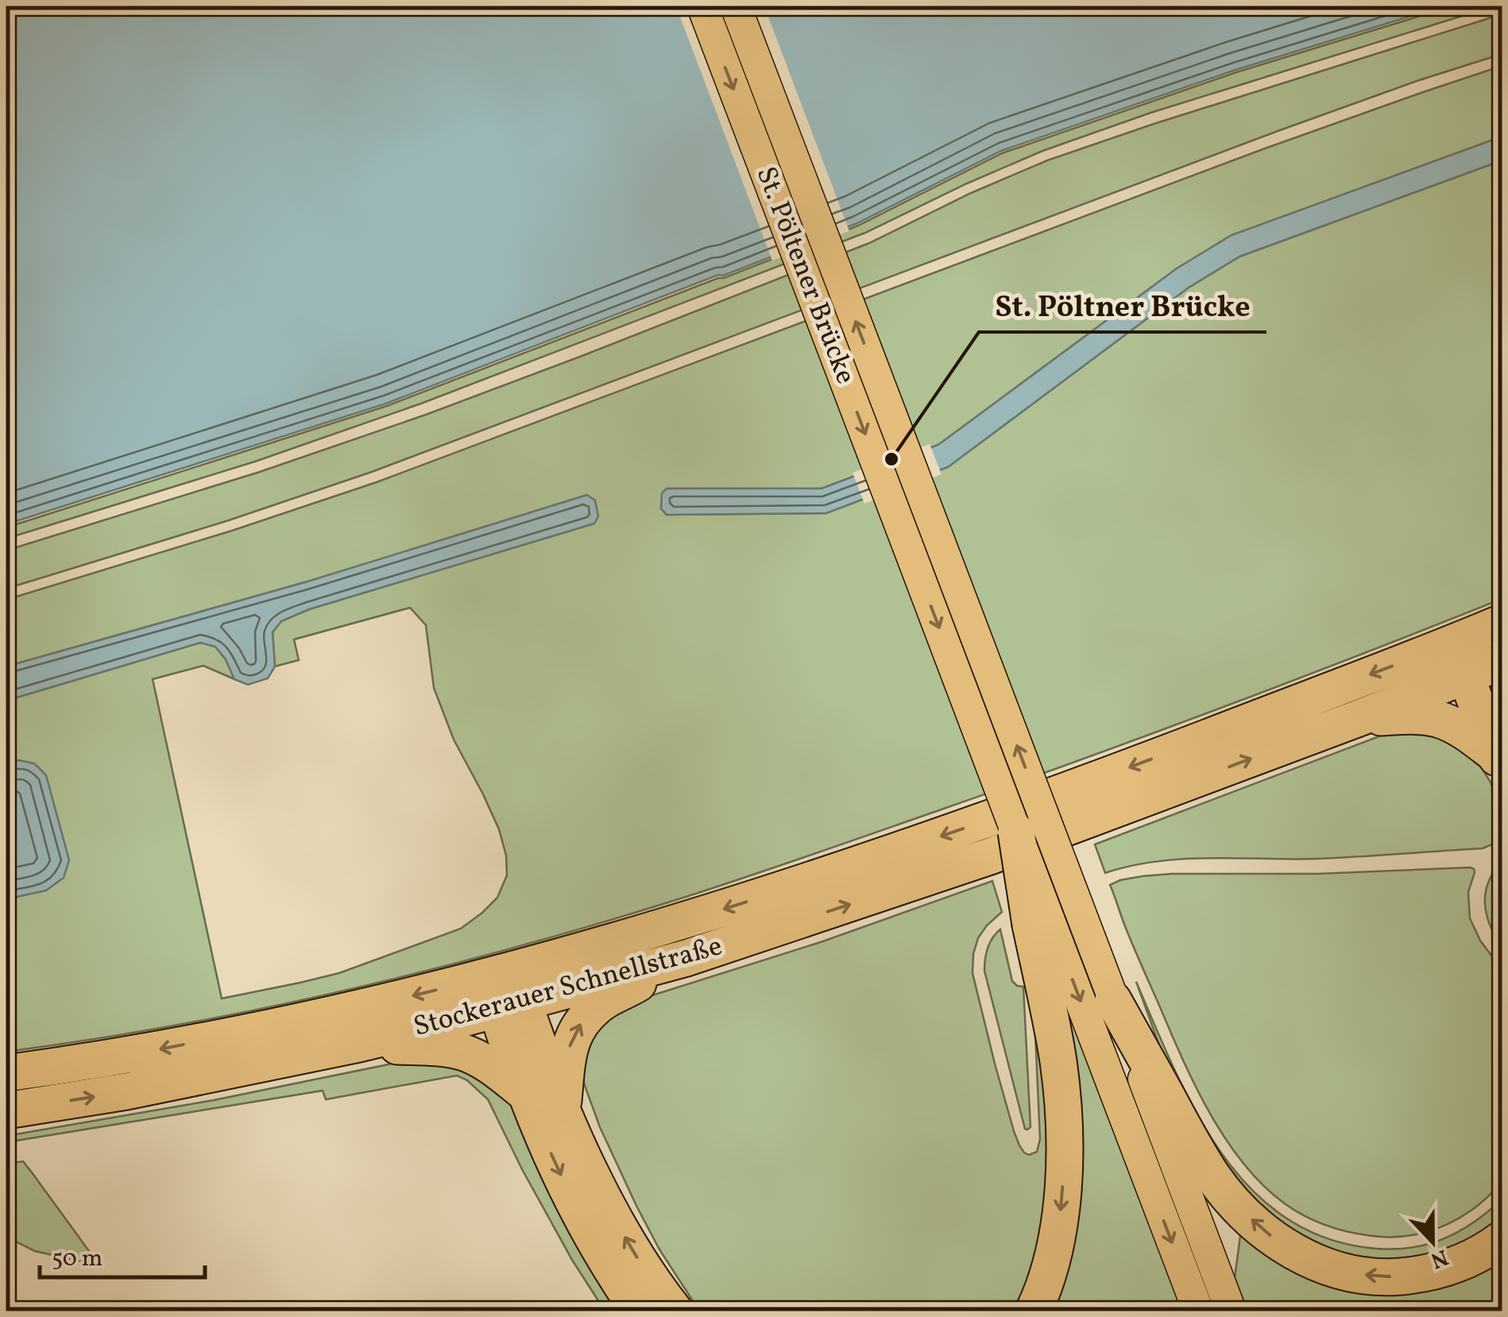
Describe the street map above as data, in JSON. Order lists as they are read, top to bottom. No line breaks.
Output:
{"streets":{"highway":["Stockerauer Schnellstraße"],"main road":["St. Pöltener Brücke"]},"places":["St. Pöltner Brücke"],"scale_bar":"50 m","north":"bottom"}
